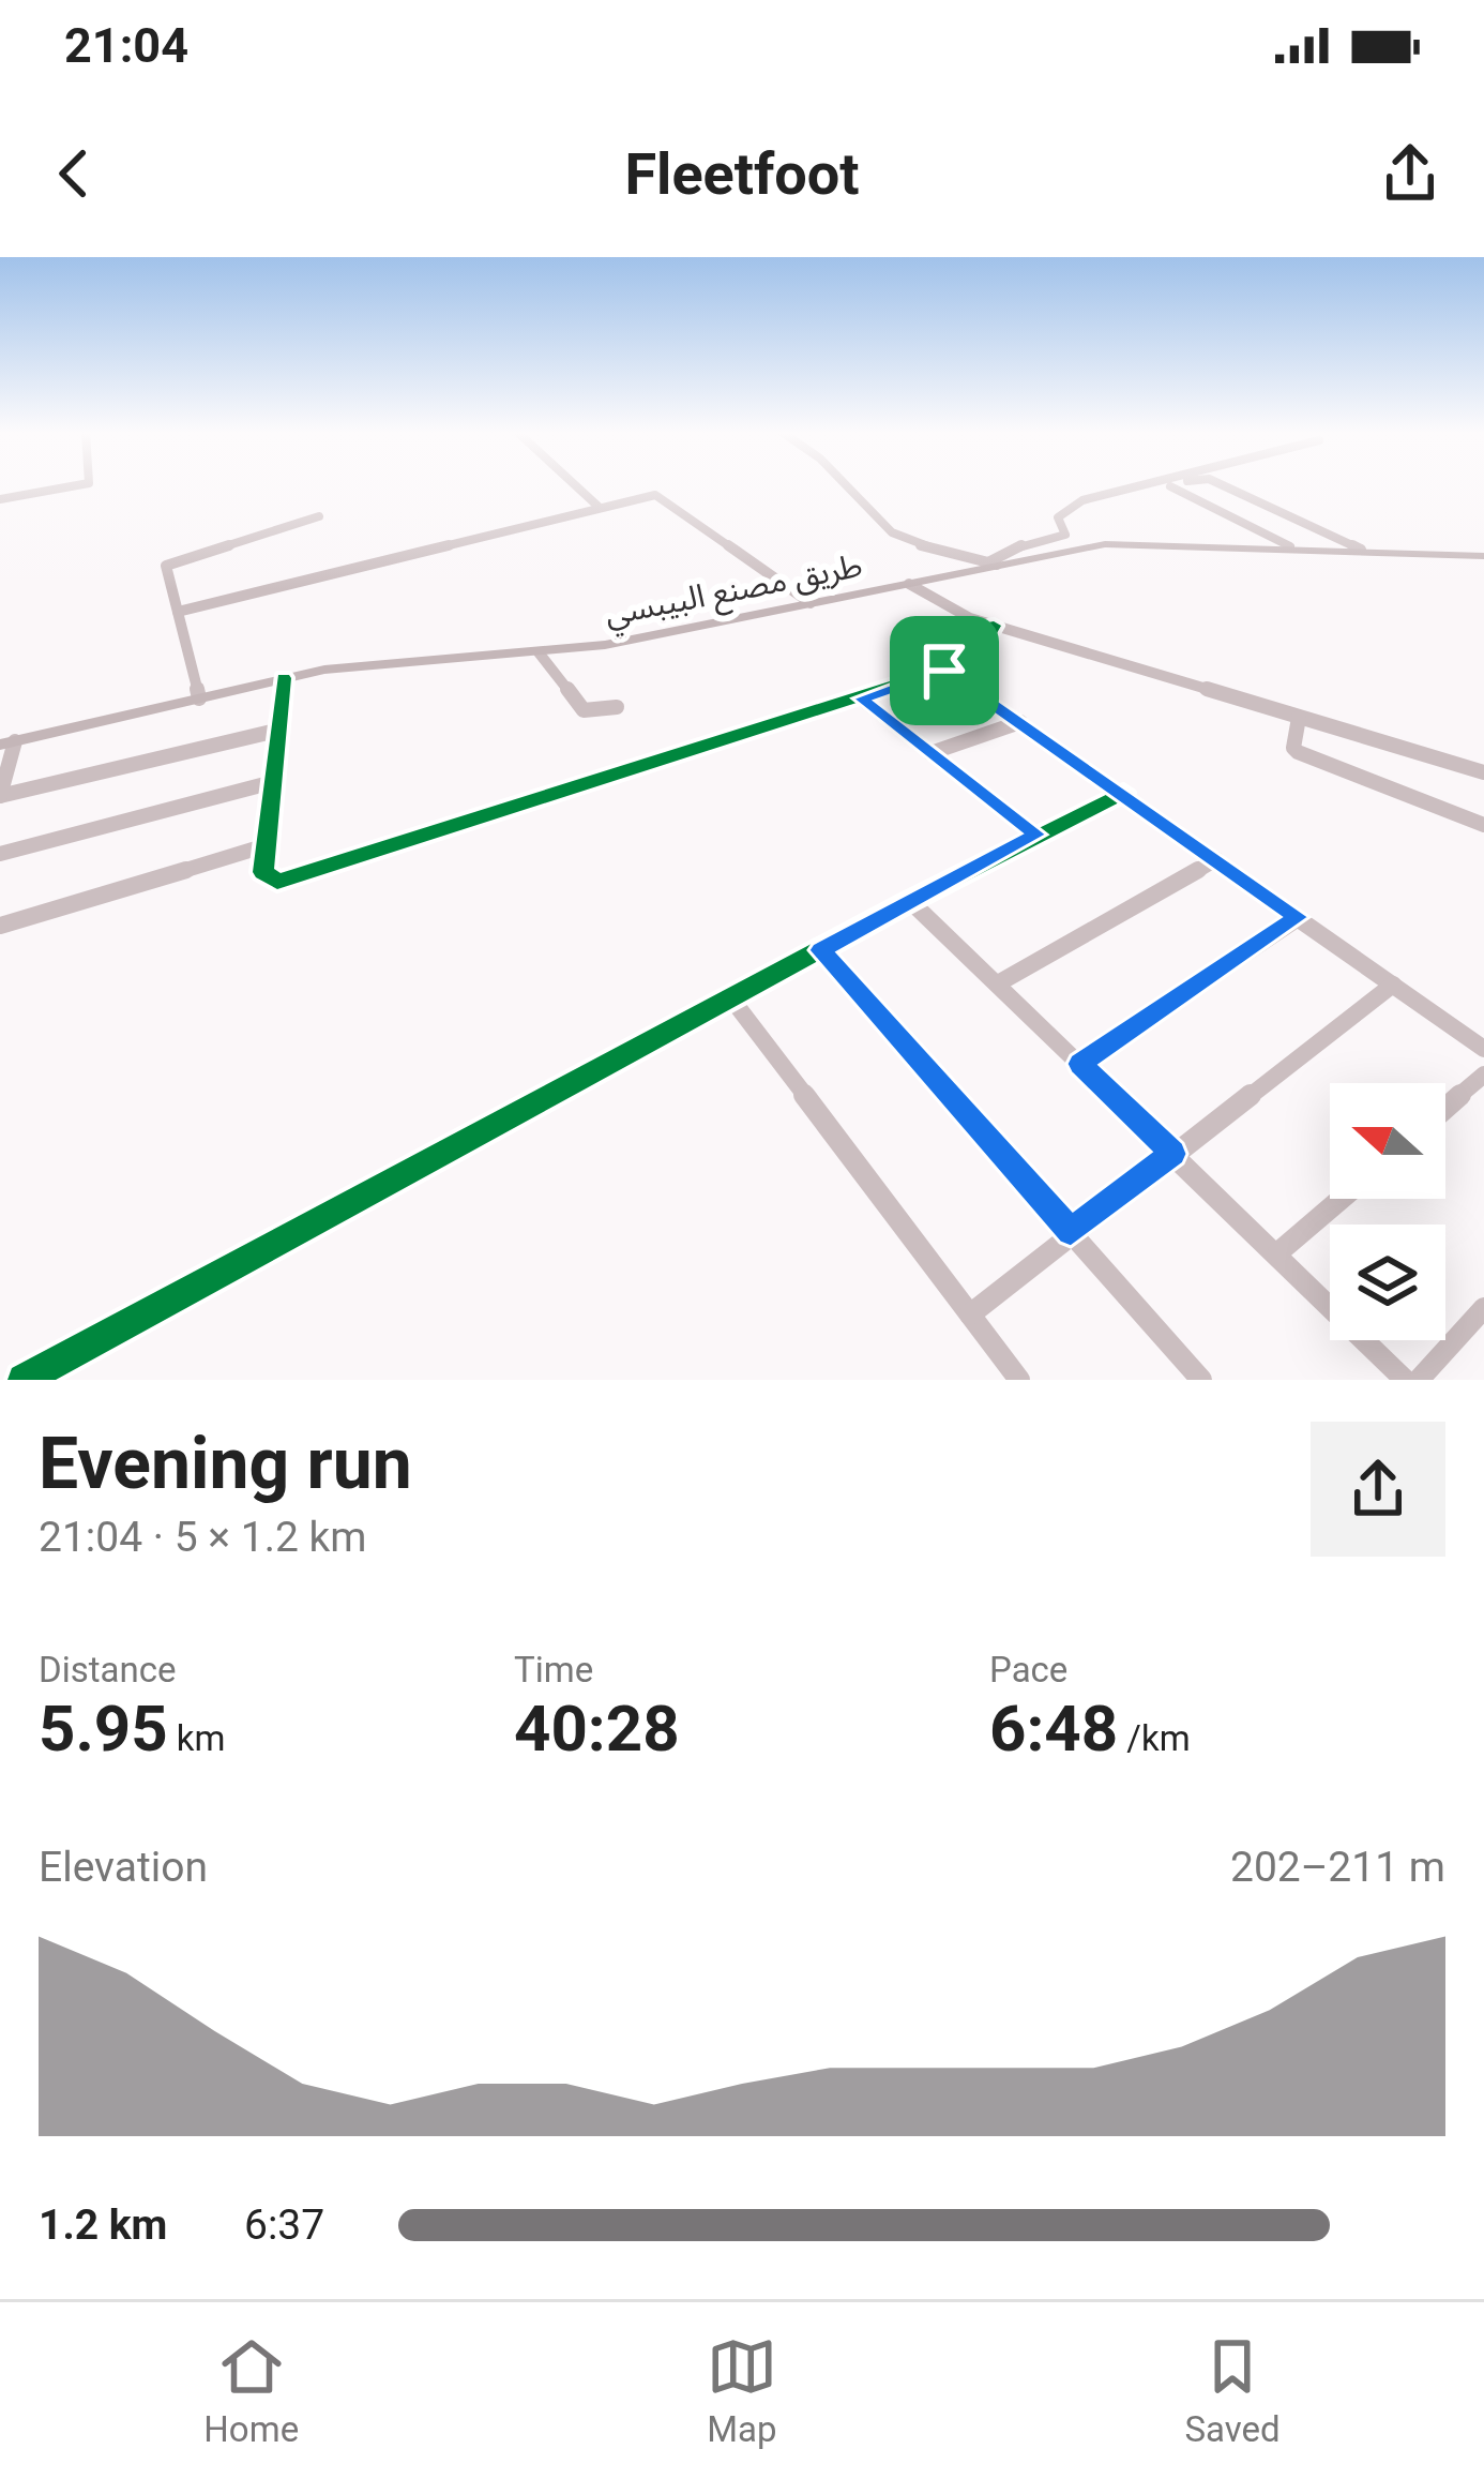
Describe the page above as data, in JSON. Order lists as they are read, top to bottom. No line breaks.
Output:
{"streets":{"main road":["طريق مصنع البيبسي"]},"north":"left","page":{"status":"21:04","header":"Fleetfoot","heading":["Evening run","21:04 · 5 × 1.2 km"],"stats":[["Distance","5.95 km"],["Time","40:28"],["Pace","6:48 /km"]],"chart":["Elevation","202–211 m"],"list":[{"name":"1.2 km","note":"6:37"}],"tabs":["Home","Map","Saved"]}}
